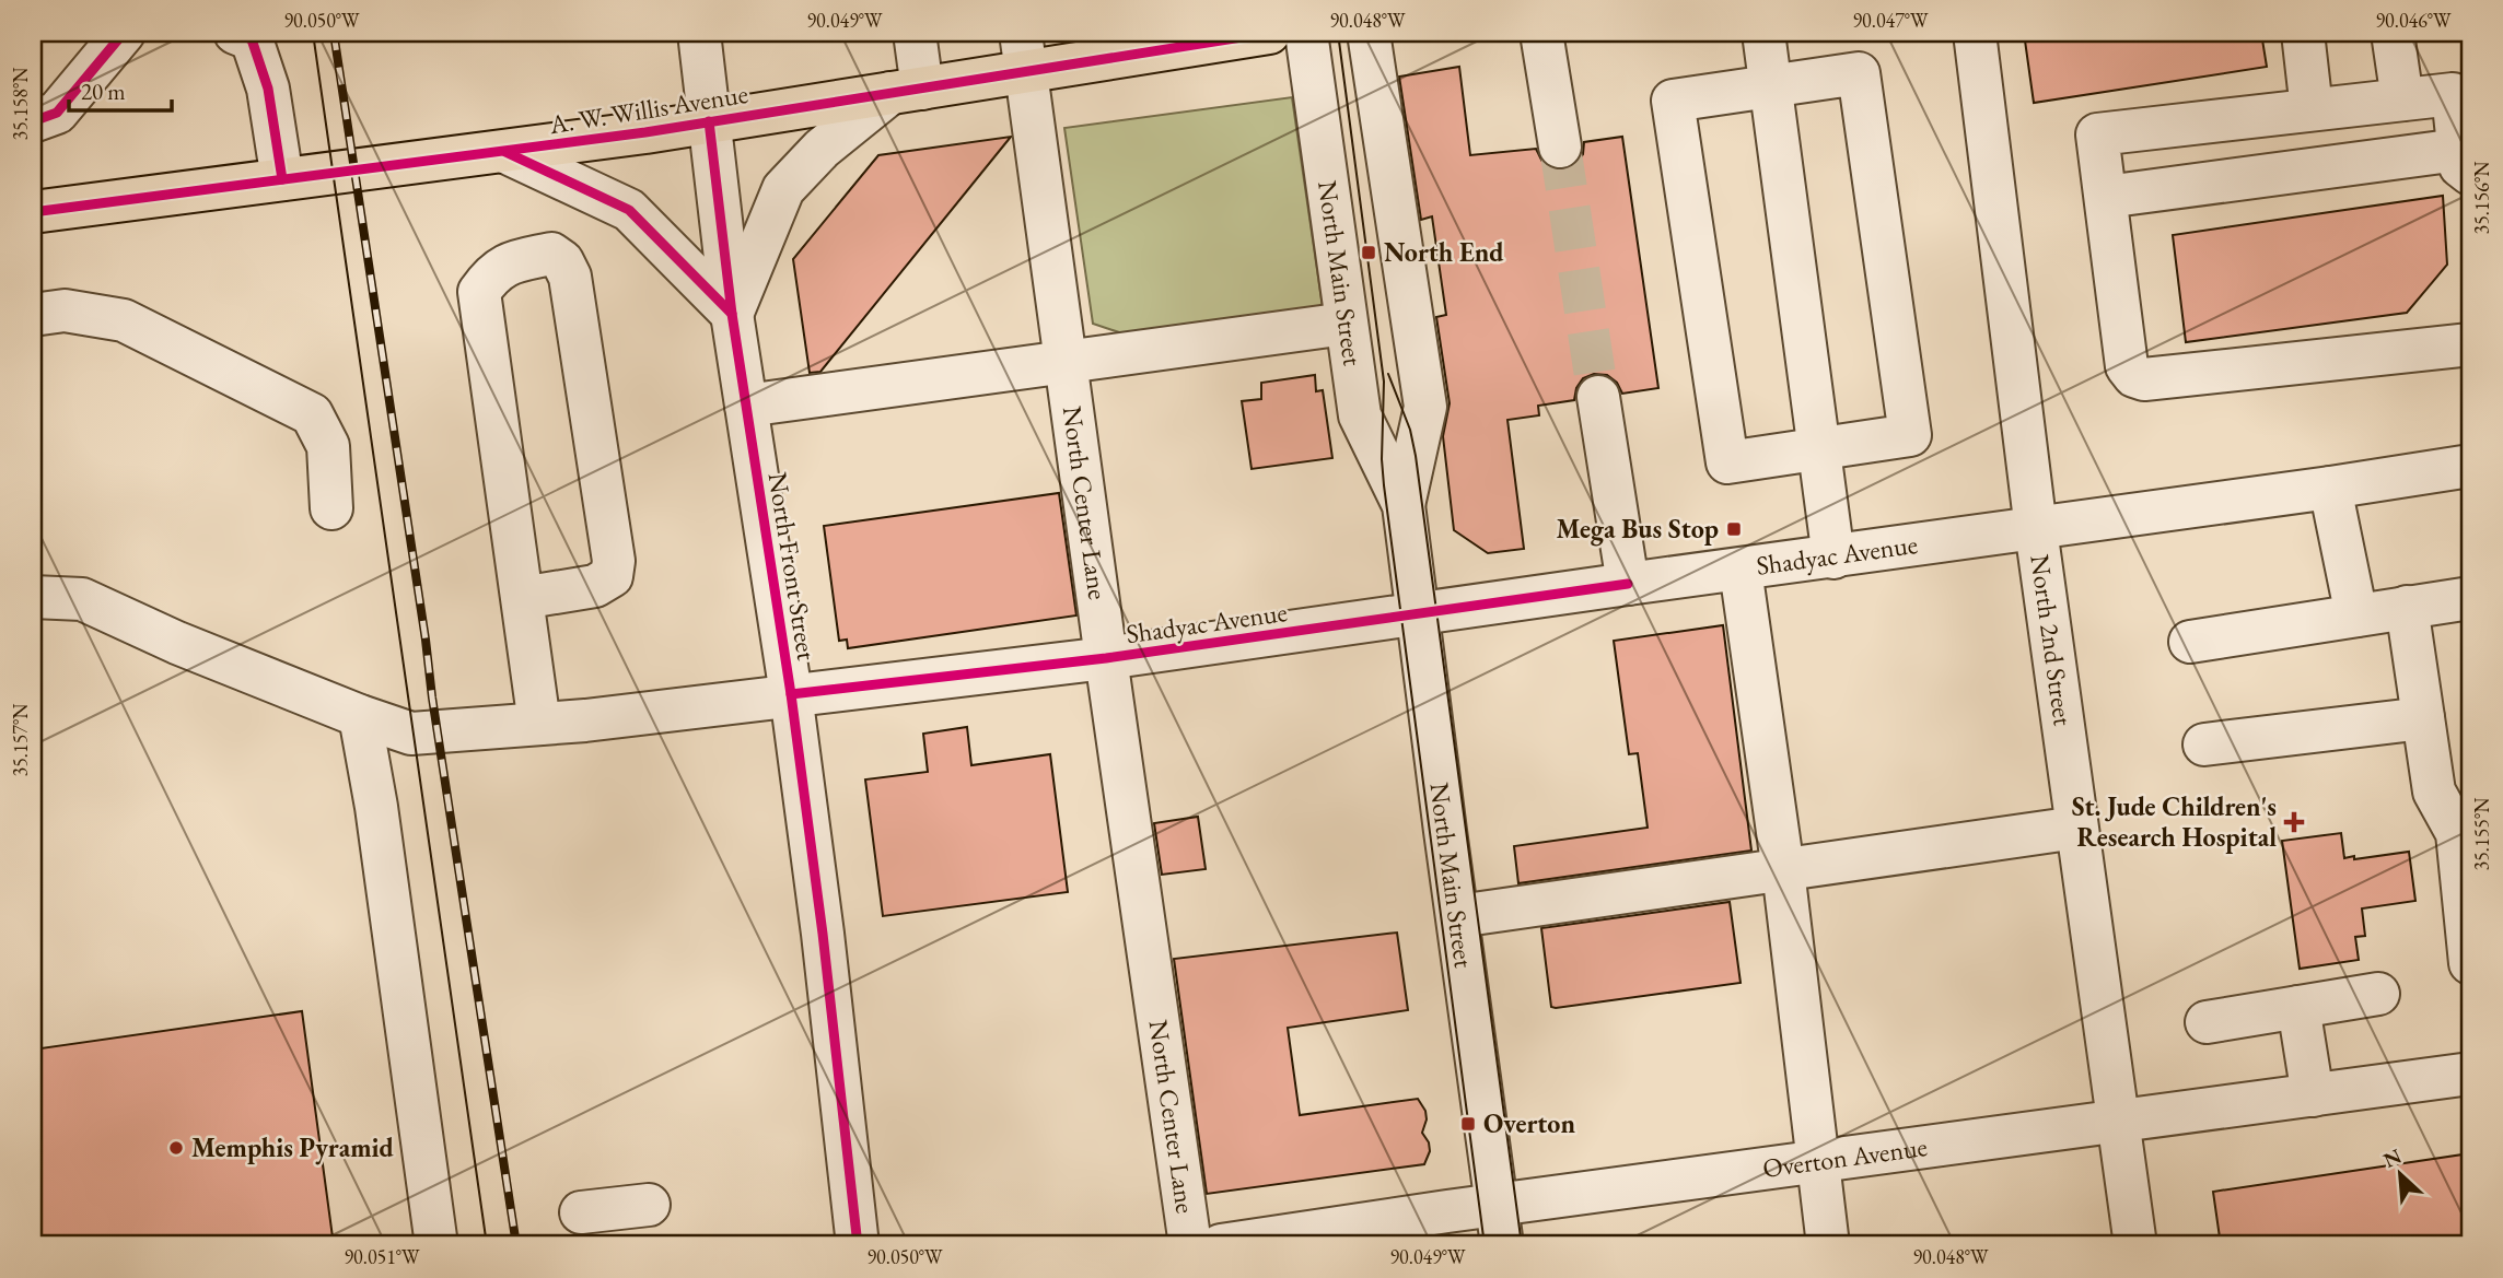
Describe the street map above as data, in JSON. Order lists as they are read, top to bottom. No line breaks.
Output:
{"streets":{"main road":["A. W. Willis Avenue"],"street":["North Main Street","North Center Lane","Shadyac Avenue","North Front Street","North 2nd Street","Overton Avenue"]},"crossings":[["A. W. Willis Avenue","North Center Lane"],["A. W. Willis Avenue","North Front Street"],["North Main Street","Shadyac Avenue"],["North Main Street","Overton Avenue"],["North Center Lane","Shadyac Avenue"],["Shadyac Avenue","North Front Street"],["Shadyac Avenue","North 2nd Street"],["North 2nd Street","Overton Avenue"]],"places":{"transit":["North End","Mega Bus Stop","Overton"],"health":["St. Jude Children's Research Hospital"],"other":["Memphis Pyramid"]},"scale_bar":"20 m","north":"top left","coordinates":["90.050°W","90.049°W","90.048°W","90.047°W","90.046°W","35.158°N","35.156°N","35.157°N","35.155°N","90.051°W"]}
